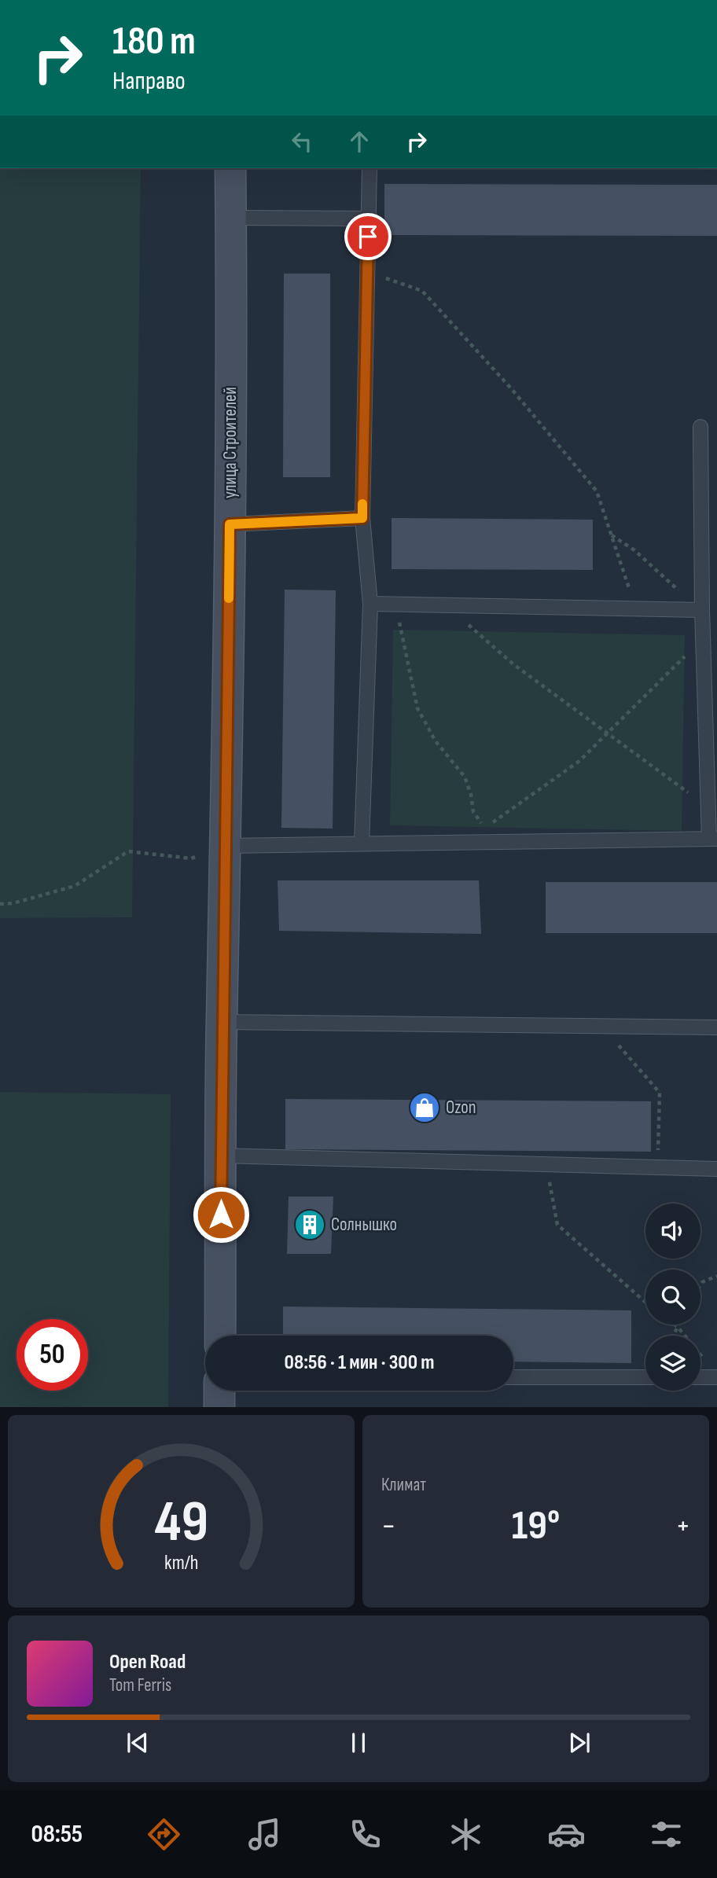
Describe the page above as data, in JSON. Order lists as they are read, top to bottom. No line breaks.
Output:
{"streets":{"main road":["улица Строителей"]},"places":{"shop":["Ozon"],"building":["Солнышко"]},"page":{"turn":["180 m","Направо"],"limit":"50","trip":"08:56 · 1 мин · 300 m","tile":"Климат","heat":["−","19°","+"],"song":["Open Road","Tom Ferris"],"tabs":"08:55","gauge":["49","km/h"]}}
